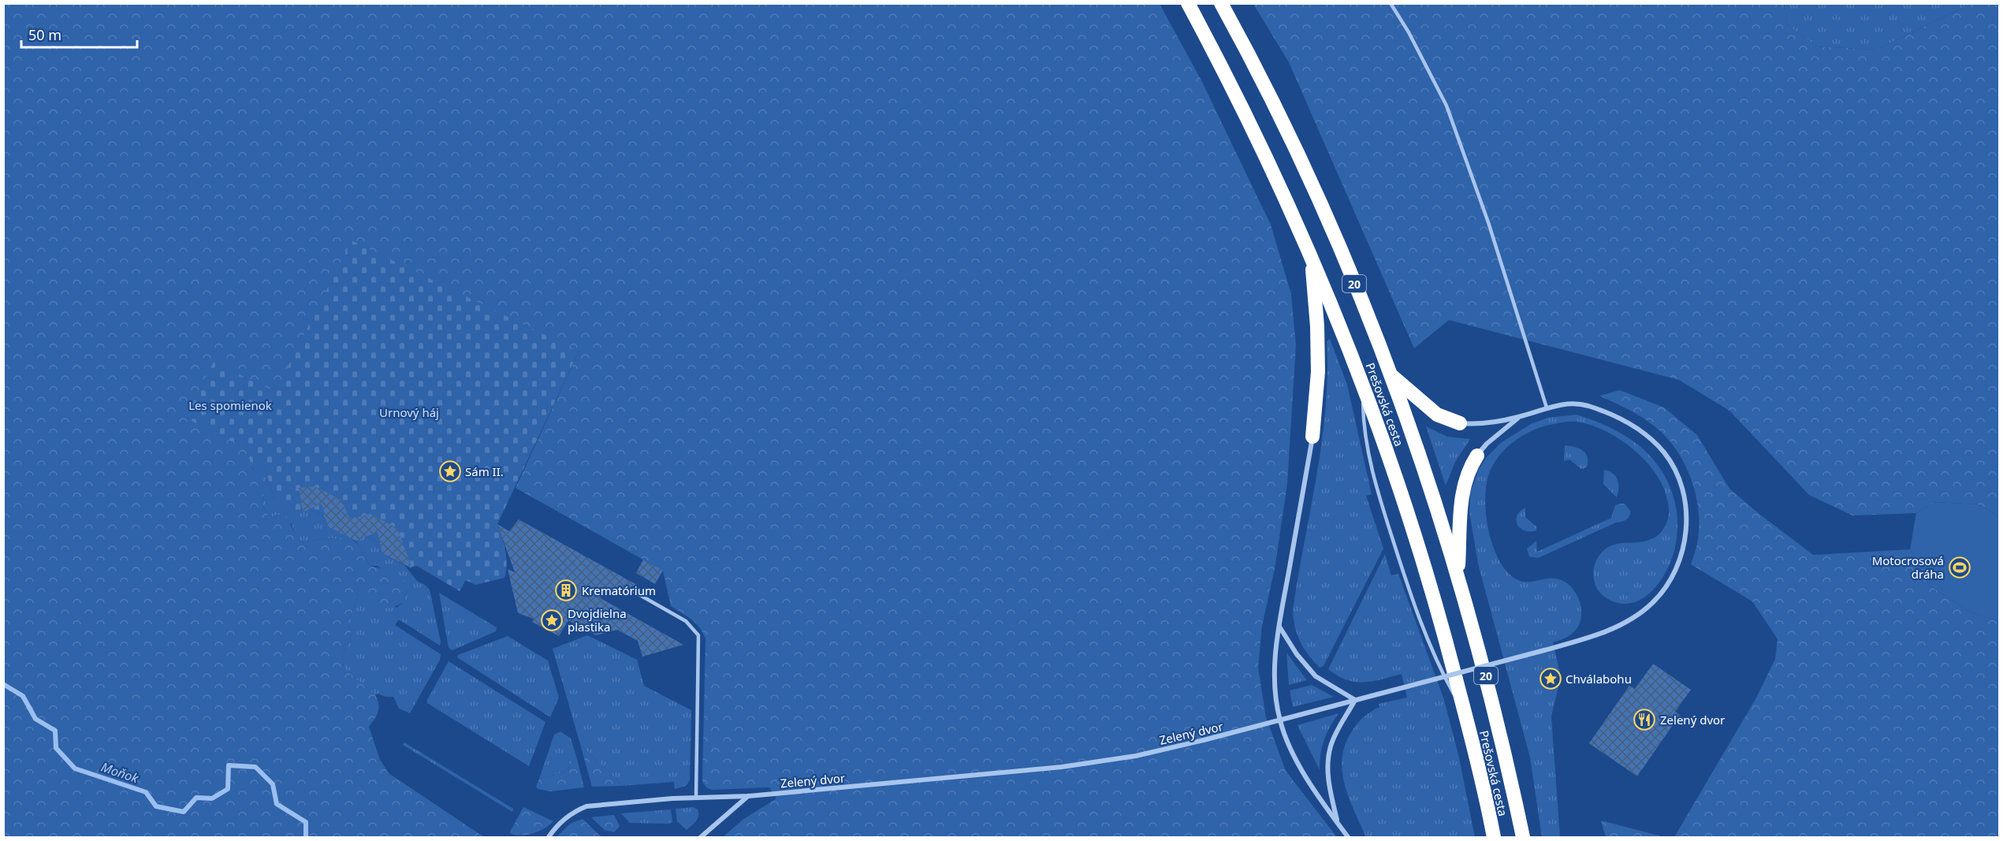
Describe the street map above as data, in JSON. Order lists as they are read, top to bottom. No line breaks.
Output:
{"streets":{"highway":["20","Prešovská cesta"],"street":["Zelený dvor"]},"water":["Moňok"],"parks":["Les spomienok","Urnový háj"],"places":{"place":["Sám II.","Dvojdielna plastika","Chválabohu"],"sports":["Motocrosová dráha"],"building":["Krematórium"],"restaurant":["Zelený dvor"]},"scale_bar":"50 m"}
